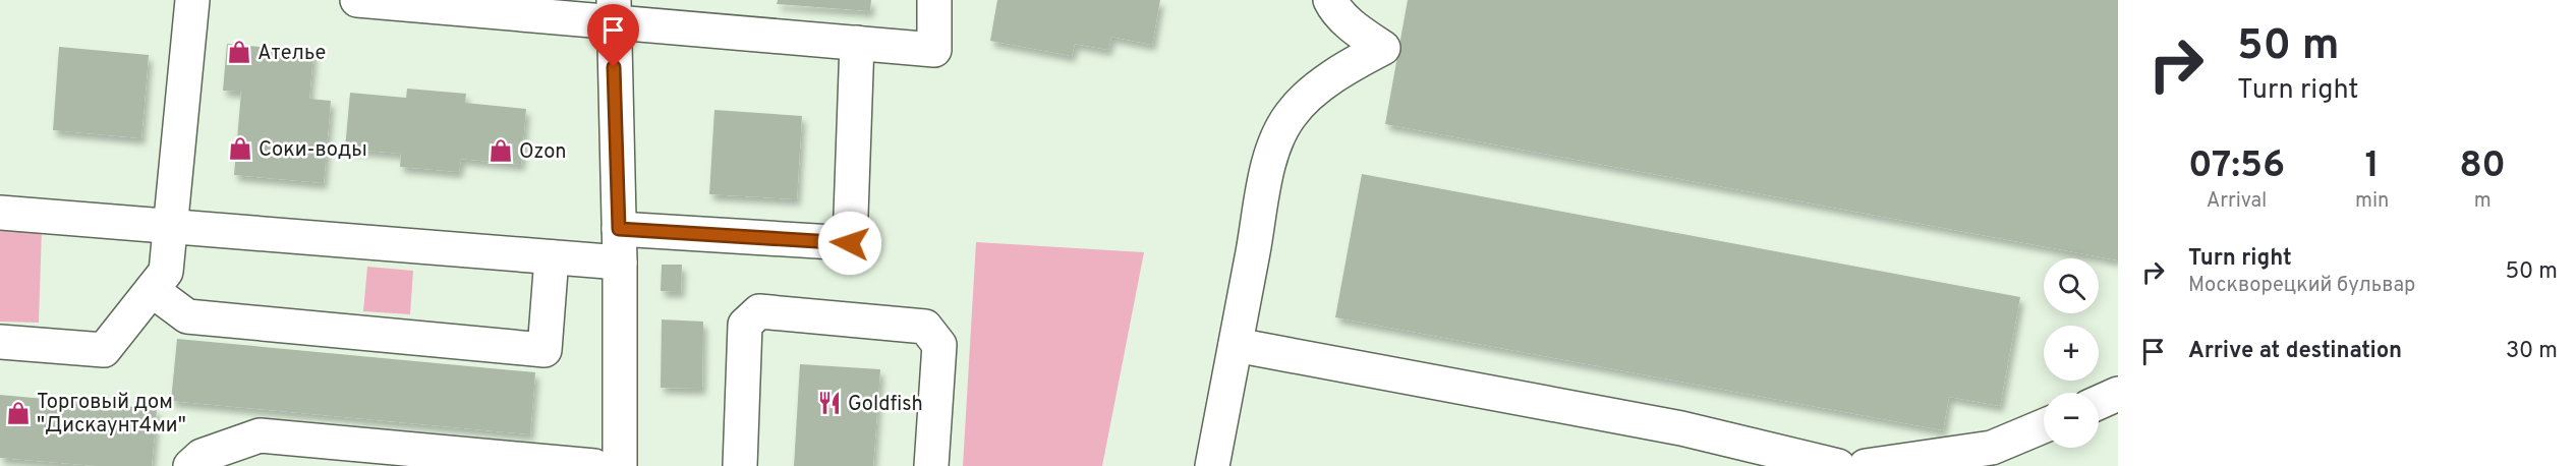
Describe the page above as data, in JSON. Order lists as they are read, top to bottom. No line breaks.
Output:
{"places":{"shop":["Ателье","Соки-воды","Ozon","Торговый дом \"Дискаунт4ми\""],"restaurant":["Goldfish"]},"page":{"turn":["50 m","Turn right"],"eta":["07:56","Arrival","1","min","80","m"],"list":[{"name":"Turn right","note":"Москворецкий бульвар","value":"50 m"},{"name":"Arrive at destination","value":"30 m"}],"map_buttons":["+","−"]}}
